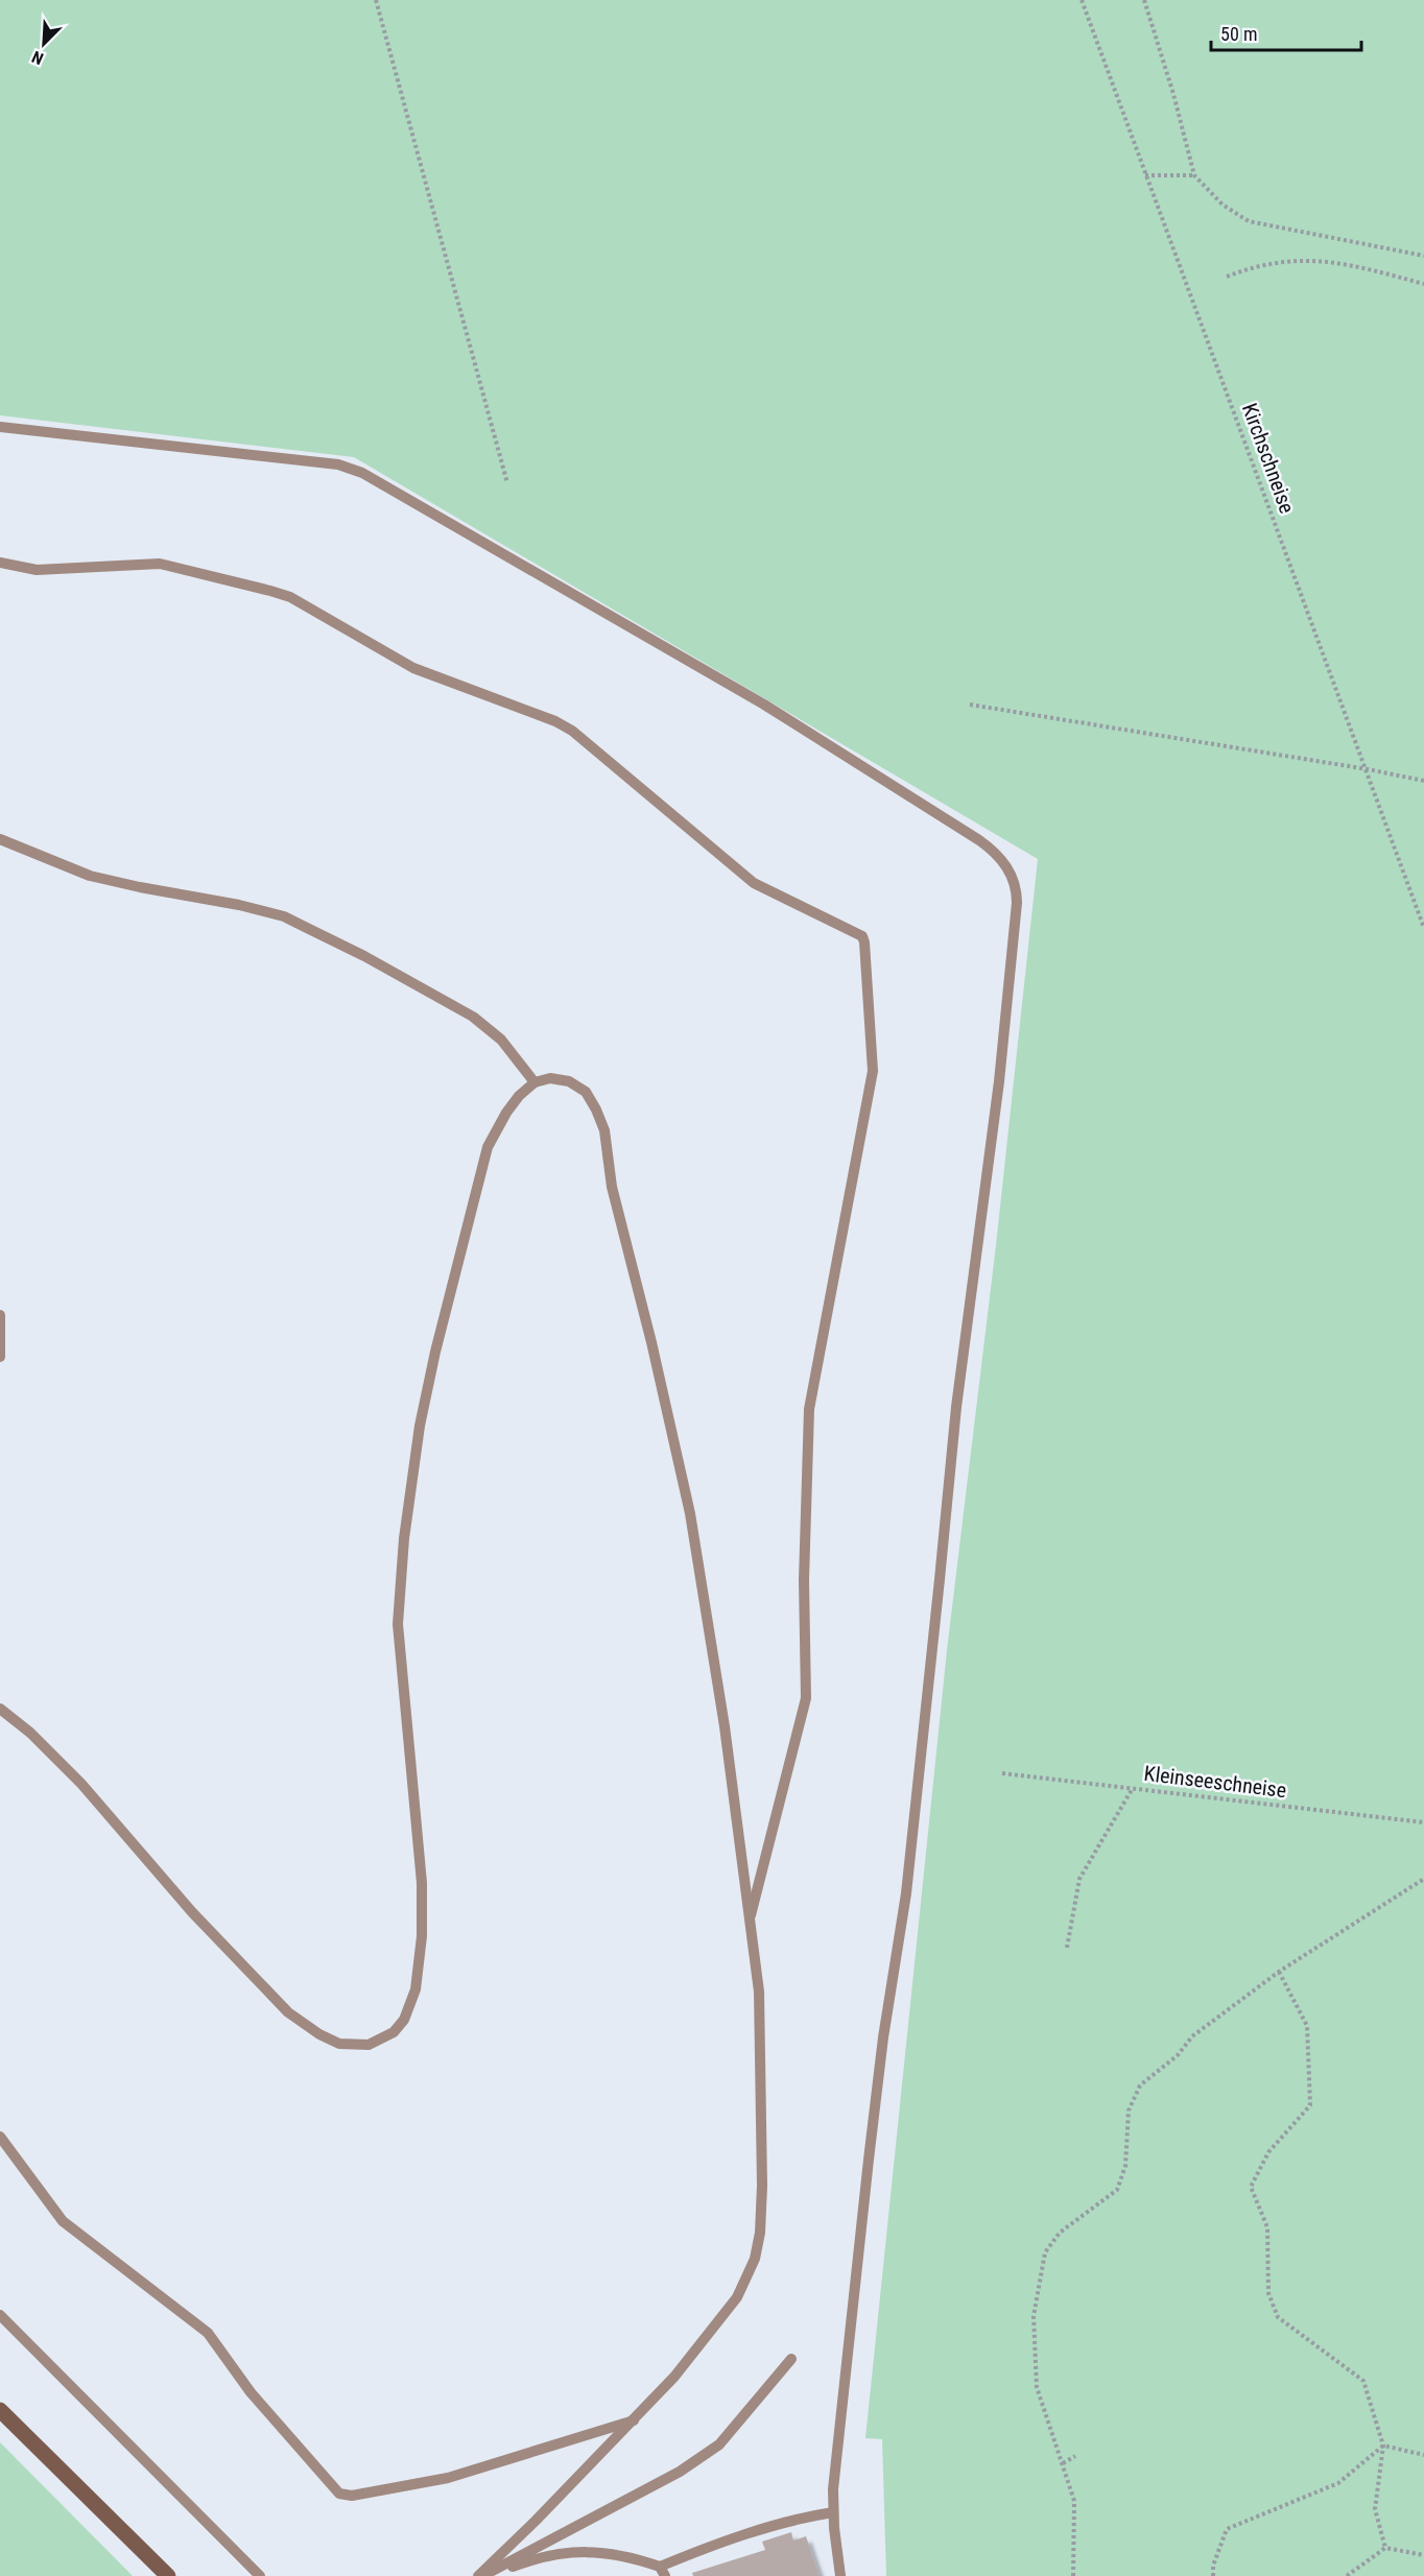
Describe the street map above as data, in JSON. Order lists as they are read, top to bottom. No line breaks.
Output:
{"streets":{"path":["Kirchschneise","Kleinseeschneise"]},"scale_bar":"50 m","north":"bottom left"}
